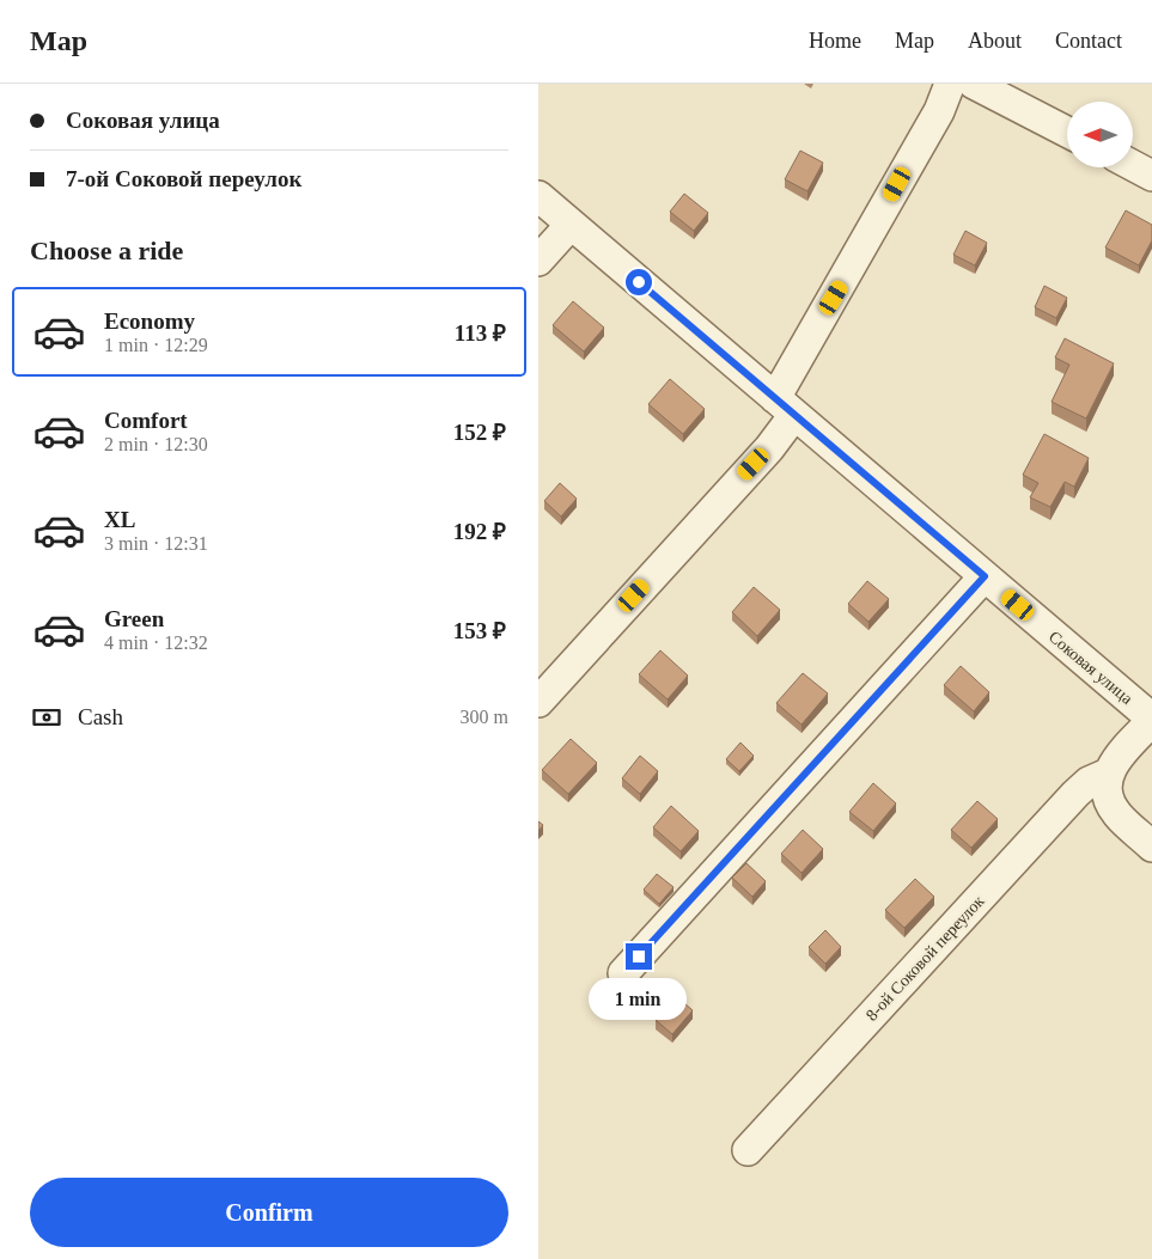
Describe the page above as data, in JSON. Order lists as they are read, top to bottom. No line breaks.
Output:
{"streets":{"street":["Соковая улица","8-ой Соковой переулок"]},"north":"left","page":{"header":"Map","nav":["Home","Map","About","Contact"],"banner":["Соковая улица","7-ой Соковой переулок"],"heading":"Choose a ride","list":[{"name":"Economy","note":"1 min · 12:29","value":"113 ₽"},{"name":"Comfort","note":"2 min · 12:30","value":"152 ₽"},{"name":"XL","note":"3 min · 12:31","value":"192 ₽"},{"name":"Green","note":"4 min · 12:32","value":"153 ₽"}],"pay":["Cash","300 m"],"bubble":"1 min","buttons":"Confirm"}}
